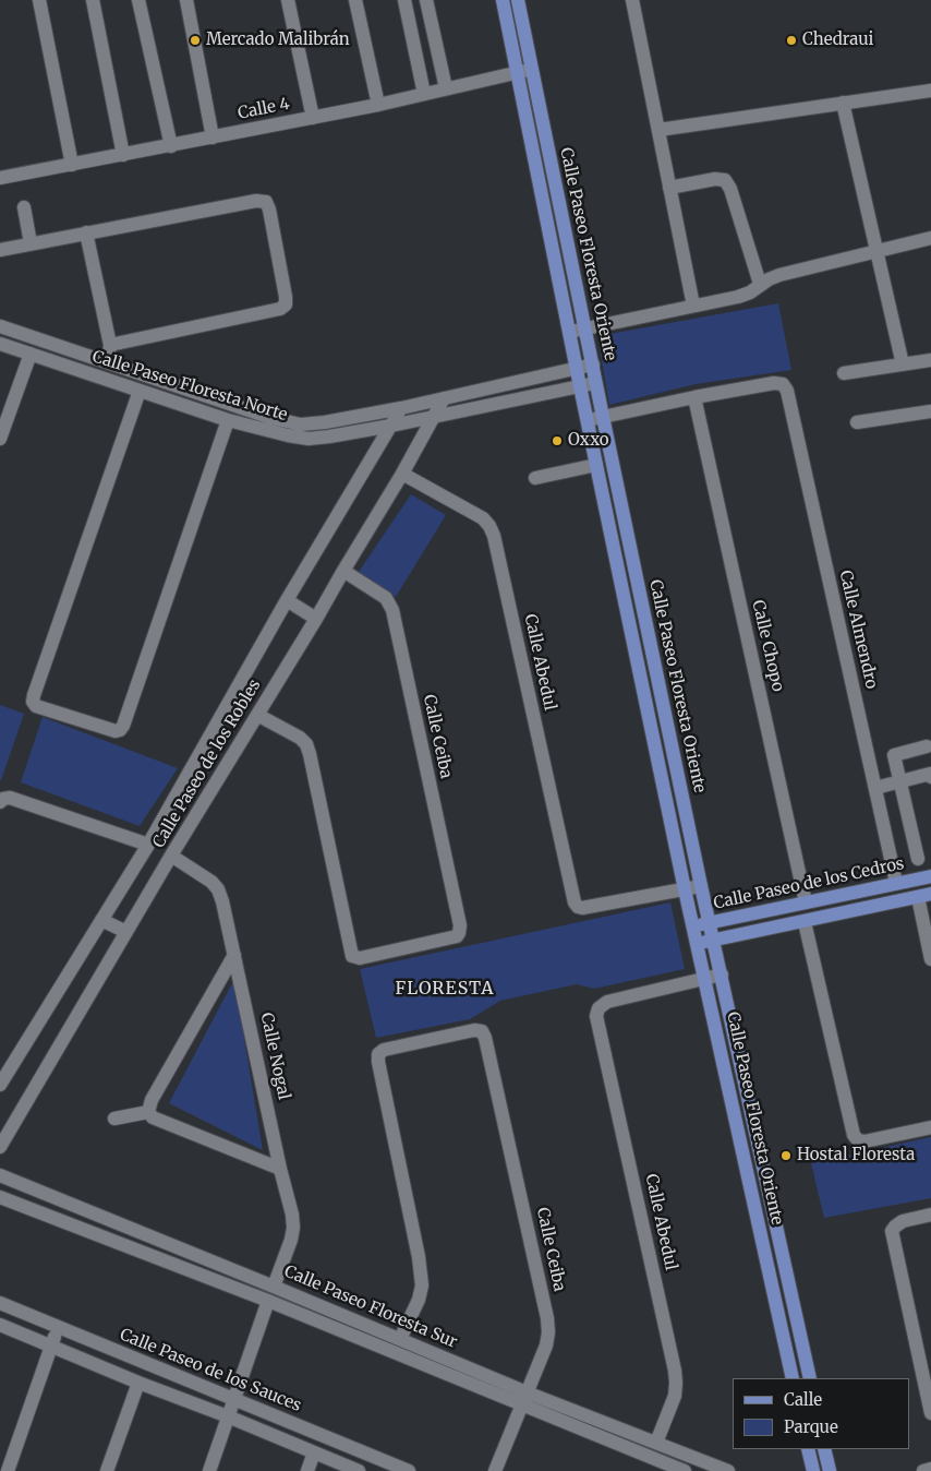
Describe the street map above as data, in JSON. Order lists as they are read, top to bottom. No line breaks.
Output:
{"streets":{"main road":["Calle Paseo Floresta Oriente","Calle Paseo de los Cedros"],"street":["Calle 4","Calle Paseo Floresta Norte","Calle Almendro","Calle Chopo","Calle Abedul","Calle Ceiba","Calle Paseo de los Robles","Calle Nogal","Calle Paseo Floresta Sur","Calle Paseo de los Sauces"]},"crossings":[["Calle 4","Calle Paseo Floresta Oriente"],["Calle Paseo Floresta Oriente","Calle Paseo Floresta Norte"],["Calle Paseo Floresta Oriente","Calle Abedul"],["Calle Paseo Floresta Oriente","Calle Paseo de los Cedros"],["Calle Paseo Floresta Norte","Calle Paseo de los Robles"],["Calle Almendro","Calle Chopo"],["Calle Almendro","Calle Paseo de los Cedros"],["Calle Chopo","Calle Paseo de los Cedros"],["Calle Abedul","Calle Paseo de los Robles"],["Calle Abedul","Calle Paseo Floresta Sur"],["Calle Ceiba","Calle Paseo de los Robles"],["Calle Ceiba","Calle Paseo Floresta Sur"],["Calle Paseo de los Robles","Calle Nogal"],["Calle Nogal","Calle Paseo Floresta Sur"]],"districts":["FLORESTA"],"places":["Mercado Malibrán","Chedraui","Oxxo","Hostal Floresta"],"legend":["Calle","Parque"]}
